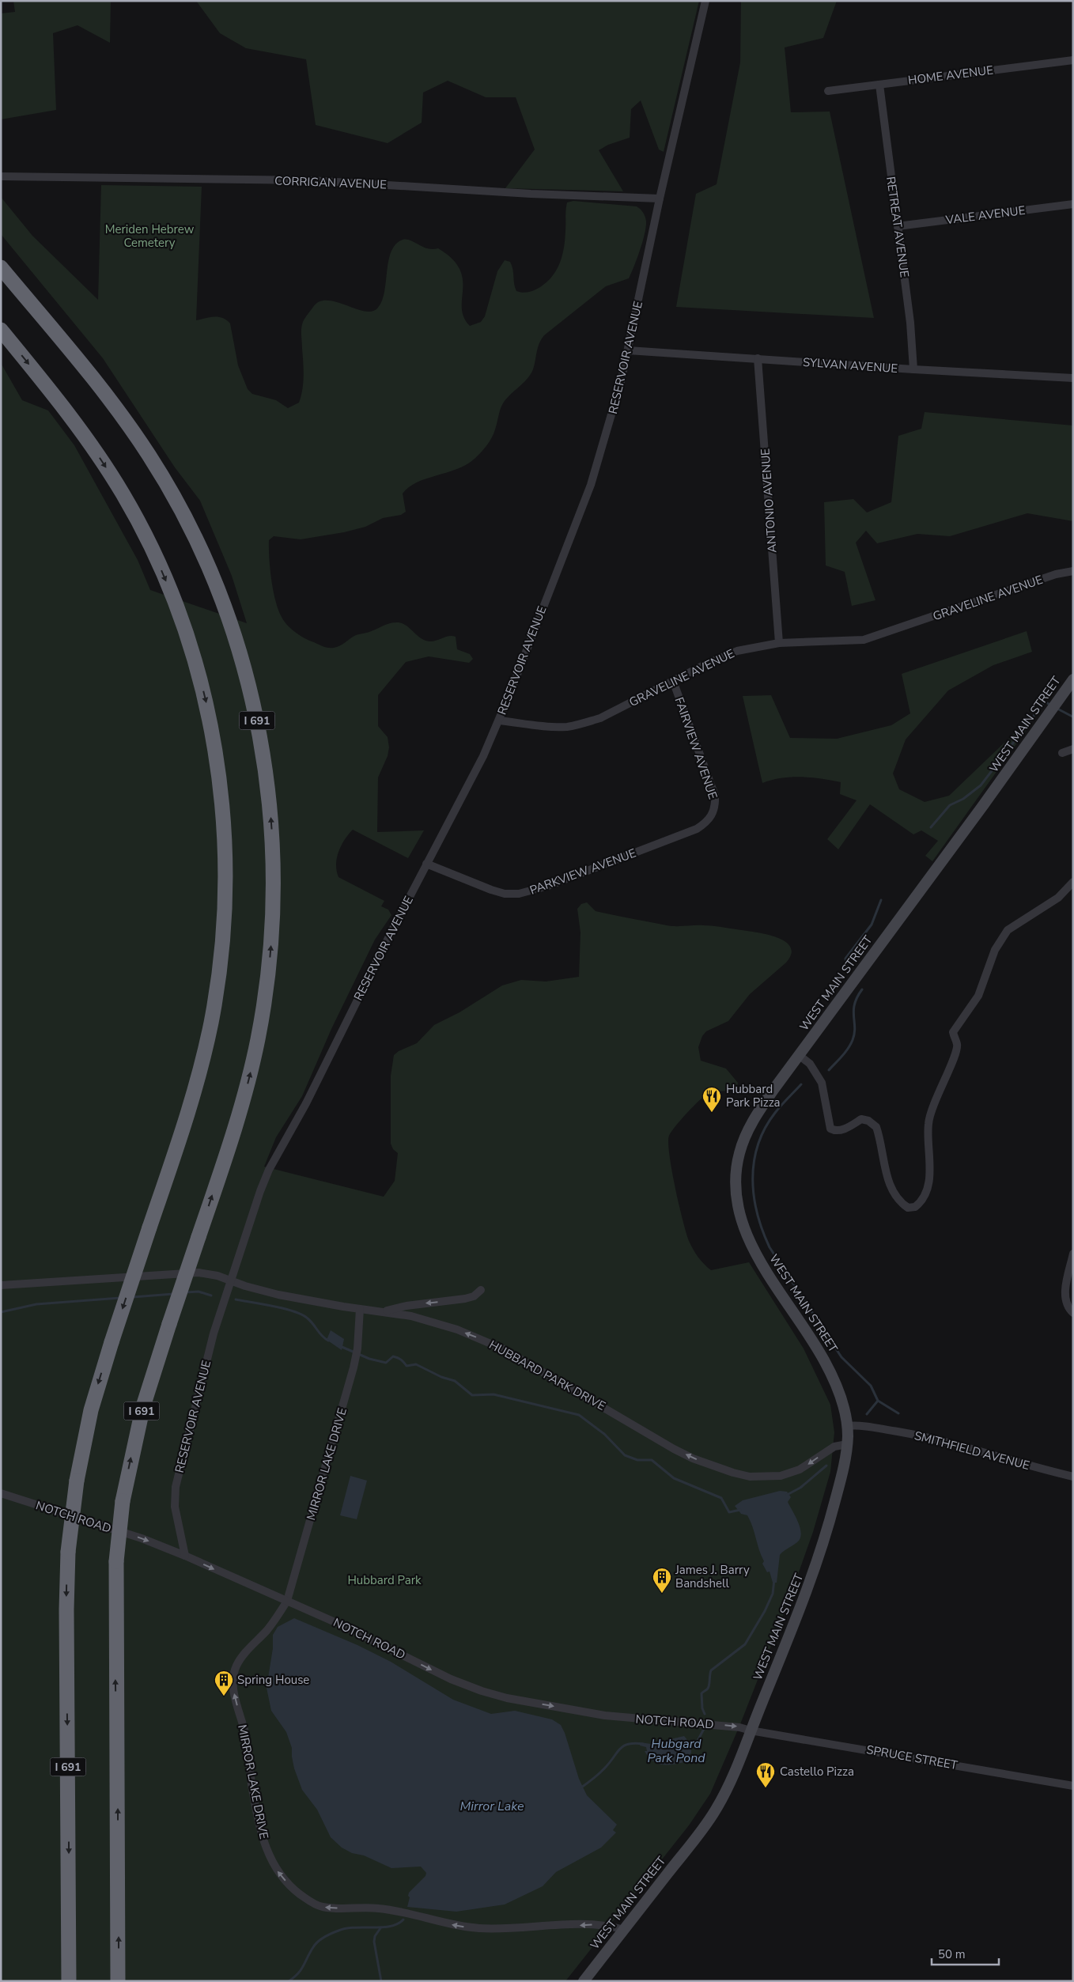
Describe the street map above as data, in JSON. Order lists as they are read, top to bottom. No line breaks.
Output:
{"streets":{"highway":["I 691"],"main road":["WEST MAIN STREET"],"street":["HOME AVENUE","CORRIGAN AVENUE","VALE AVENUE","RETREAT AVENUE","RESERVOIR AVENUE","SYLVAN AVENUE","ANTONIO AVENUE","GRAVELINE AVENUE","FAIRVIEW AVENUE","PARKVIEW AVENUE","HUBBARD PARK DRIVE","SMITHFIELD AVENUE","MIRROR LAKE DRIVE","NOTCH ROAD","SPRUCE STREET"]},"crossings":[["HOME AVENUE","RETREAT AVENUE"],["CORRIGAN AVENUE","RESERVOIR AVENUE"],["VALE AVENUE","RETREAT AVENUE"],["RETREAT AVENUE","SYLVAN AVENUE"],["RESERVOIR AVENUE","SYLVAN AVENUE"],["RESERVOIR AVENUE","GRAVELINE AVENUE"],["RESERVOIR AVENUE","PARKVIEW AVENUE"],["RESERVOIR AVENUE","HUBBARD PARK DRIVE"],["RESERVOIR AVENUE","NOTCH ROAD"],["SYLVAN AVENUE","ANTONIO AVENUE"],["ANTONIO AVENUE","GRAVELINE AVENUE"],["GRAVELINE AVENUE","FAIRVIEW AVENUE"],["WEST MAIN STREET","HUBBARD PARK DRIVE"],["WEST MAIN STREET","SMITHFIELD AVENUE"],["WEST MAIN STREET","MIRROR LAKE DRIVE"],["WEST MAIN STREET","NOTCH ROAD"],["WEST MAIN STREET","SPRUCE STREET"],["FAIRVIEW AVENUE","PARKVIEW AVENUE"],["HUBBARD PARK DRIVE","MIRROR LAKE DRIVE"],["MIRROR LAKE DRIVE","NOTCH ROAD"],["NOTCH ROAD","SPRUCE STREET"]],"one_way":["HUBBARD PARK DRIVE","NOTCH ROAD"],"water":["Hubgard Park Pond","Mirror Lake"],"parks":["Meriden Hebrew Cemetery","Hubbard Park"],"places":{"restaurant":["Hubbard Park Pizza","Castello Pizza"],"building":["James J. Barry Bandshell","Spring House"]},"scale_bar":"50 m"}
